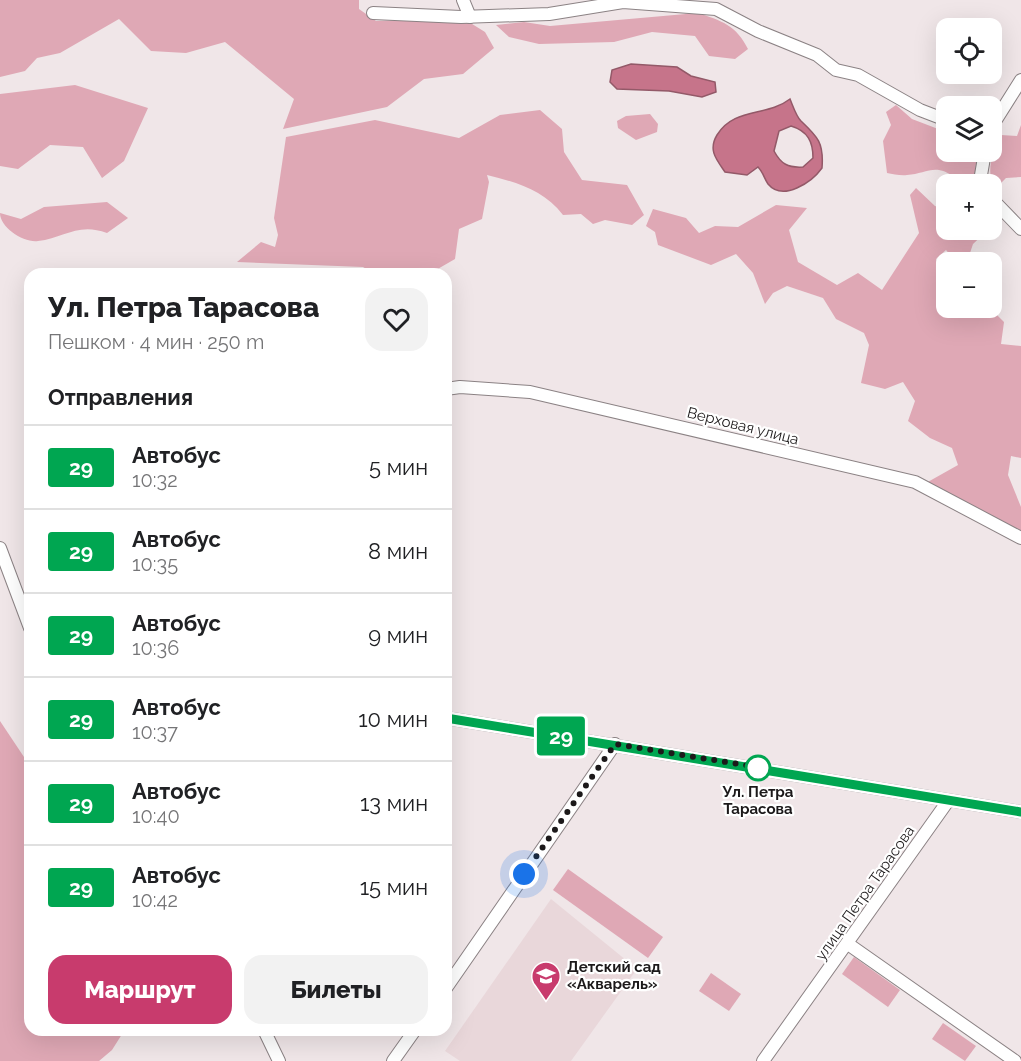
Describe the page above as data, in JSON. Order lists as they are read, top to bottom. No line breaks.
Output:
{"streets":{"street":["Верховая улица","улица Петра Тарасова"]},"places":{"other":["Ул. Петра Тарасова"],"school or university":["Детский сад «Акварель»"]},"lines":["bus line 29"],"page":{"on_map":"29","map_buttons":["+","−"],"heading":[["Ул. Петра Тарасова","Пешком · 4 мин · 250 m"],"Отправления"],"list":[{"mark":"29","name":"Автобус","note":"10:32","value":"5 мин"},{"mark":"29","name":"Автобус","note":"10:35","value":"8 мин"},{"mark":"29","name":"Автобус","note":"10:36","value":"9 мин"},{"mark":"29","name":"Автобус","note":"10:37","value":"10 мин"},{"mark":"29","name":"Автобус","note":"10:40","value":"13 мин"},{"mark":"29","name":"Автобус","note":"10:42","value":"15 мин"}],"buttons":["Маршрут","Билеты"]}}
